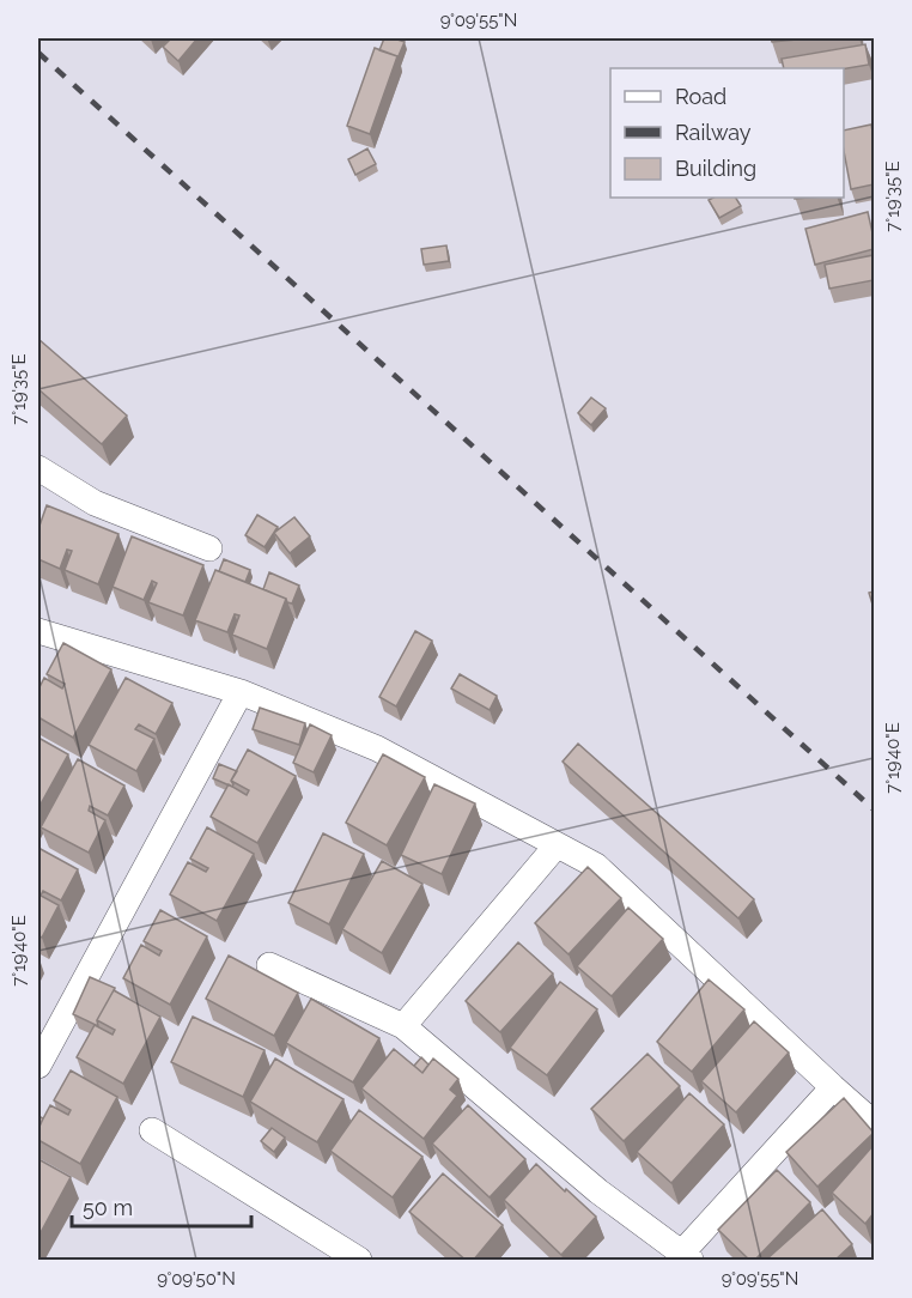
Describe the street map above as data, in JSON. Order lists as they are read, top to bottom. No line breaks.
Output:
{"legend":["Road","Railway","Building"],"scale_bar":"50 m","coordinates":["9°09'55\"N","7°19'35\"E","7°19'40\"E","9°09'50\"N"]}
